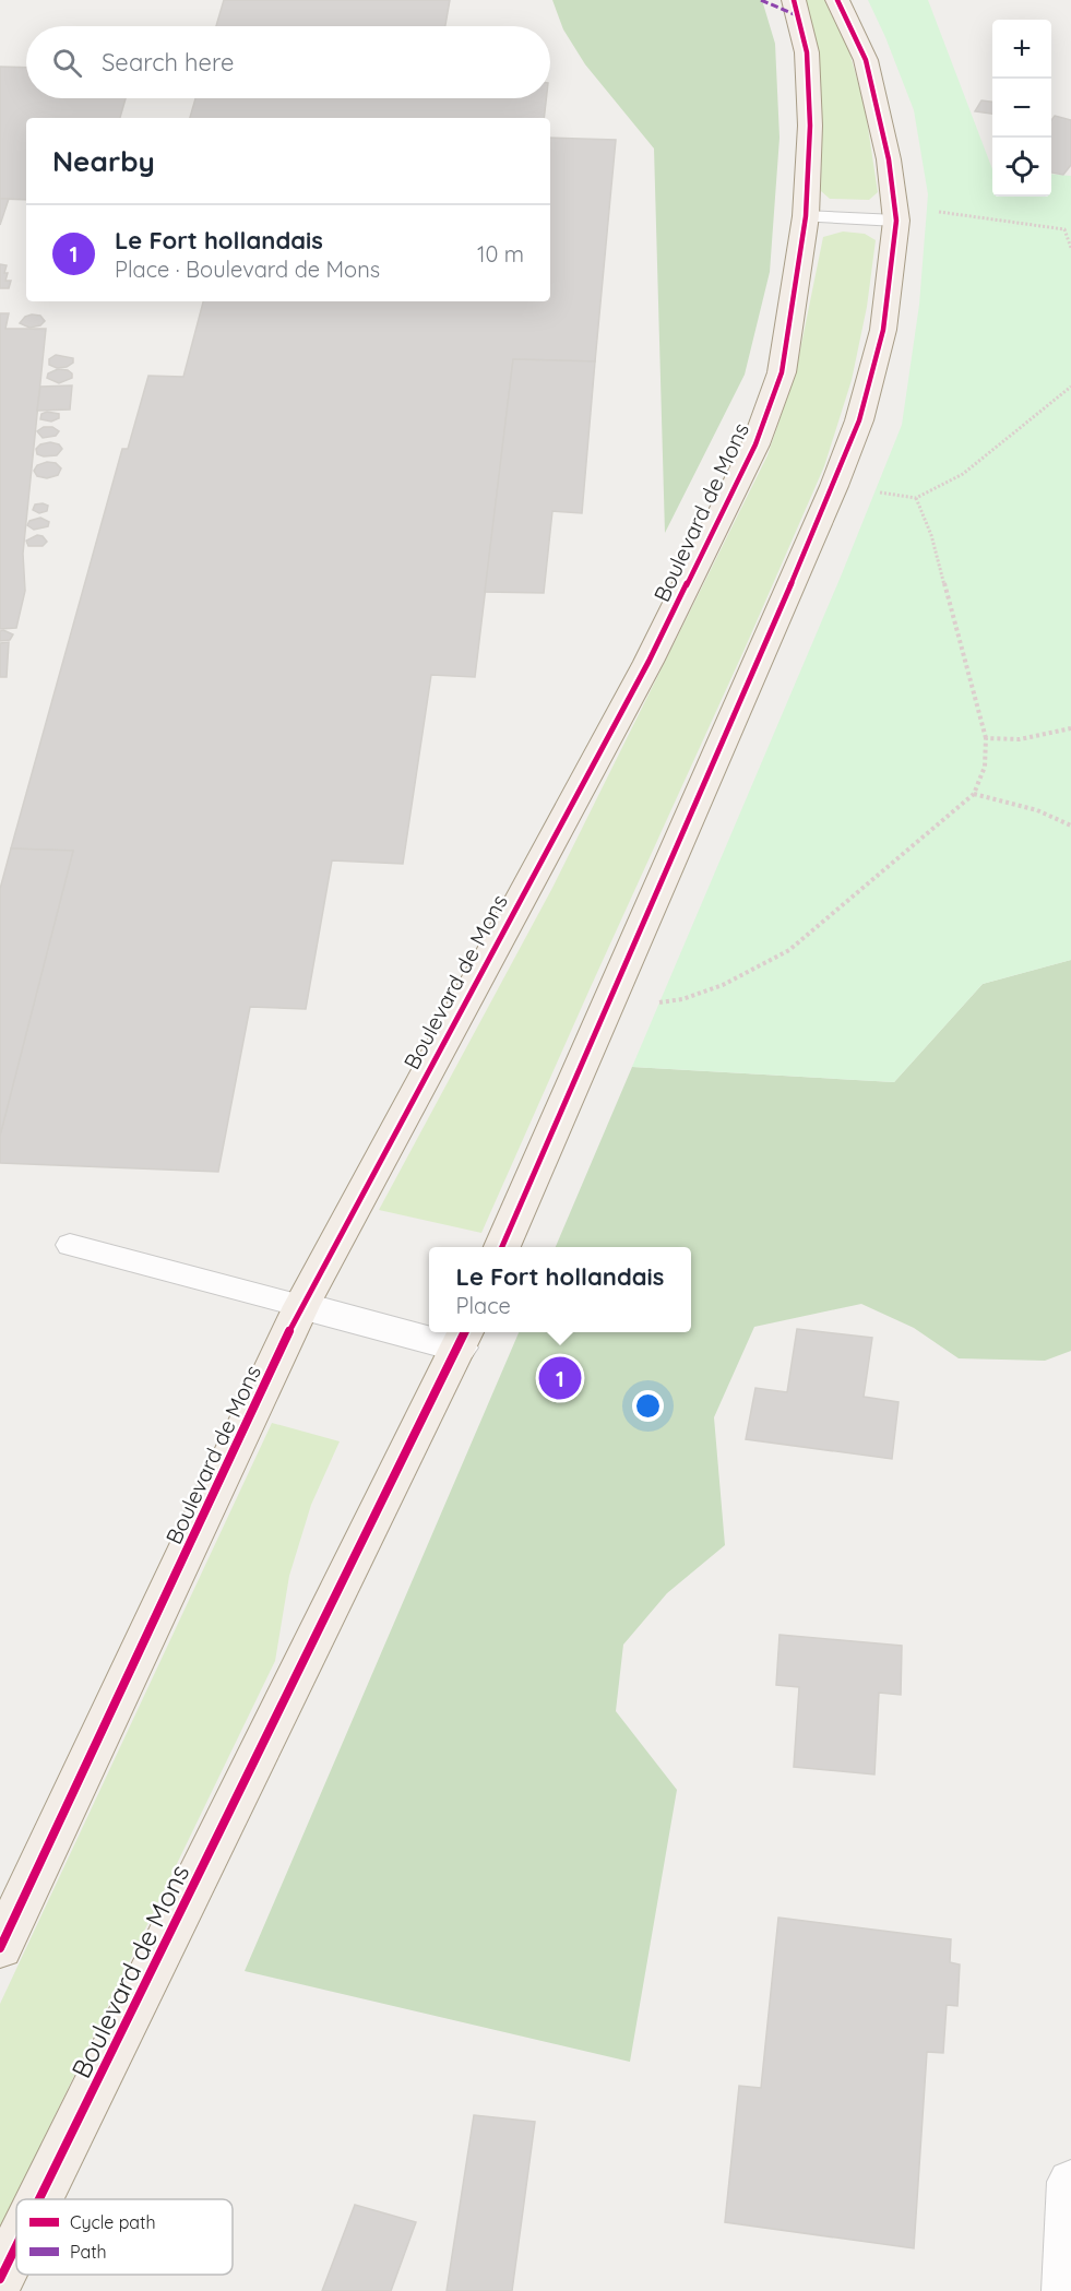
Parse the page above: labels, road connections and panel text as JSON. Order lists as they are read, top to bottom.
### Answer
{
  "streets": {
    "main road": ["Boulevard de Mons"]
  },
  "legend": ["Cycle path", "Path"],
  "page": {
    "map_buttons": ["+", "−"],
    "search": "Search here",
    "heading": "Nearby",
    "list": [
      {
        "mark": "1",
        "name": "Le Fort hollandais",
        "note": "Place · Boulevard de Mons",
        "value": "10 m"
      }
    ],
    "popup": ["Le Fort hollandais", "Place"],
    "pins": "1"
  }
}
